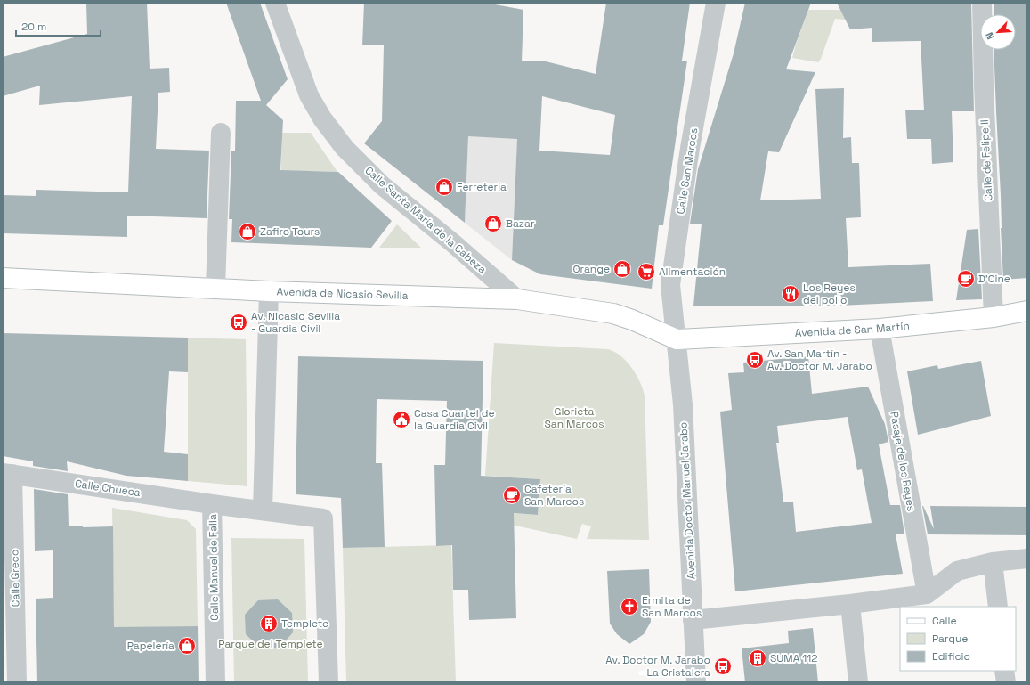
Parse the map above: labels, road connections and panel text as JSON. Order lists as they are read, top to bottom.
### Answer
{
  "streets": {
    "main road": ["Avenida de Nicasio Sevilla", "Avenida de San Martín"],
    "street": [
      "Calle de Felipe II",
      "Calle San Marcos",
      "Calle Santa María de la Cabeza",
      "Pasaje de los Reyes",
      "Calle Chueca",
      "Avenida Doctor Manuel Jarabo",
      "Calle Manuel de Falla",
      "Calle Greco"
    ]
  },
  "crossings": [
    ["Calle de Felipe II", "Avenida de San Martín"],
    ["Calle San Marcos", "Avenida de Nicasio Sevilla"],
    ["Calle San Marcos", "Avenida de San Martín"],
    ["Calle San Marcos", "Avenida Doctor Manuel Jarabo"],
    ["Calle Santa María de la Cabeza", "Avenida de Nicasio Sevilla"],
    ["Avenida de Nicasio Sevilla", "Avenida de San Martín"],
    ["Avenida de Nicasio Sevilla", "Avenida Doctor Manuel Jarabo"],
    ["Avenida de San Martín", "Pasaje de los Reyes"],
    ["Avenida de San Martín", "Avenida Doctor Manuel Jarabo"],
    ["Calle Chueca", "Calle Manuel de Falla"],
    ["Calle Chueca", "Calle Greco"]
  ],
  "parks": ["Glorieta San Marcos", "Parque del Templete"],
  "places": {
    "shop": [
      "Ferreteria",
      "Bazar",
      "Zafiro Tours",
      "Orange",
      "Papelería"
    ],
    "supermarket": ["Alimentación"],
    "cafe": ["D'Cine", "Cafetería San Marcos"],
    "restaurant": ["Los Reyes del pollo"],
    "bus stop": ["Av. Nicasio Sevilla - Guardia Civil", "Av. San Martín - Av. Doctor M. Jarabo", "Av. Doctor M. Jarabo - La Cristalera"],
    "public building": ["Casa Cuartel de la Guardia Civil"],
    "church": ["Ermita de San Marcos"],
    "building": ["Templete", "SUMA 112"]
  },
  "legend": ["Calle", "Parque", "Edificio"],
  "scale_bar": "20 m",
  "north": "bottom left"
}
